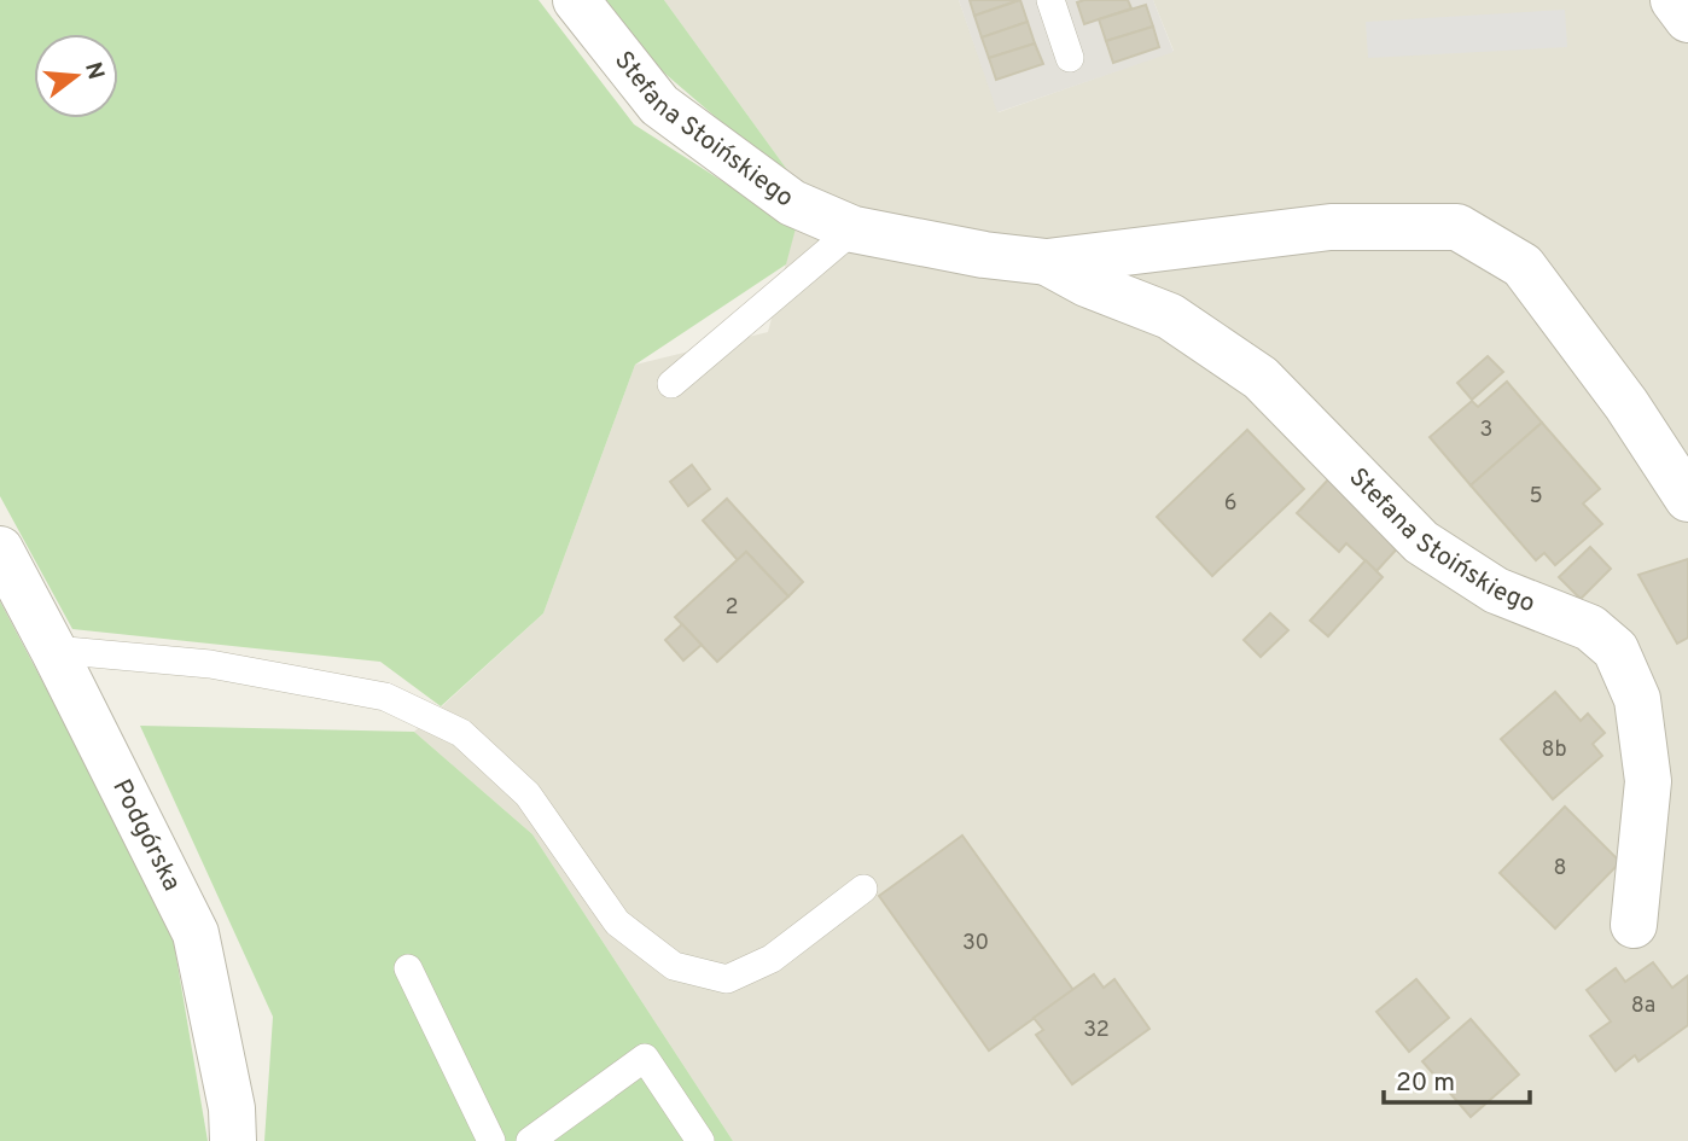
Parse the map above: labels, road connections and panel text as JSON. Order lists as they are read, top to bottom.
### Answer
{
  "streets": {
    "street": ["Stefana Stoińskiego", "Podgórska"]
  },
  "house_numbers": [
    "3",
    "5",
    "6",
    "2",
    "8b",
    "8",
    "30",
    "8a",
    "32"
  ],
  "scale_bar": "20 m",
  "north": "right"
}
